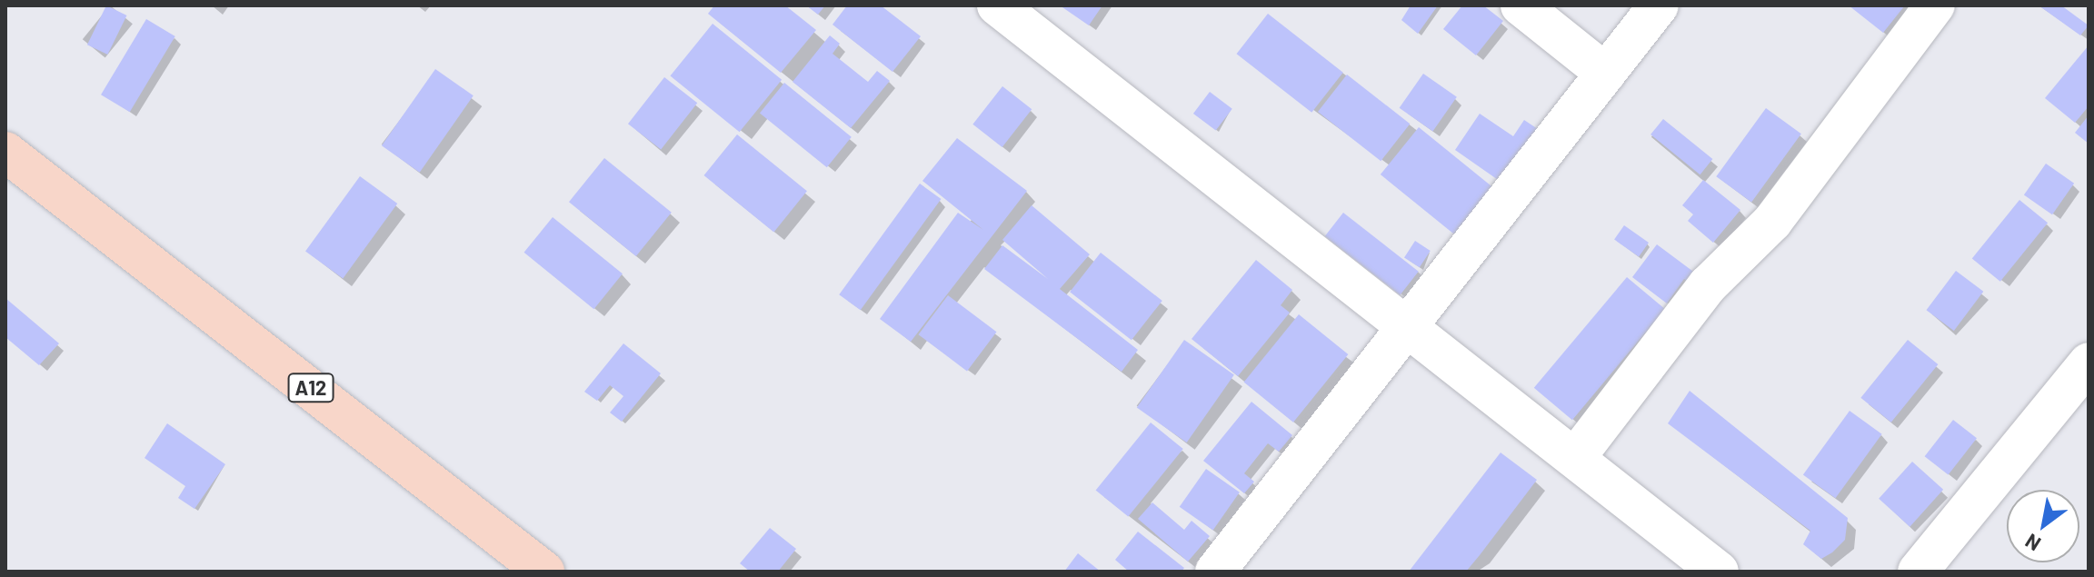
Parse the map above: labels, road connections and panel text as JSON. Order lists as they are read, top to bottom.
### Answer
{
  "streets": {
    "main road": ["A12"]
  },
  "north": "bottom left"
}
